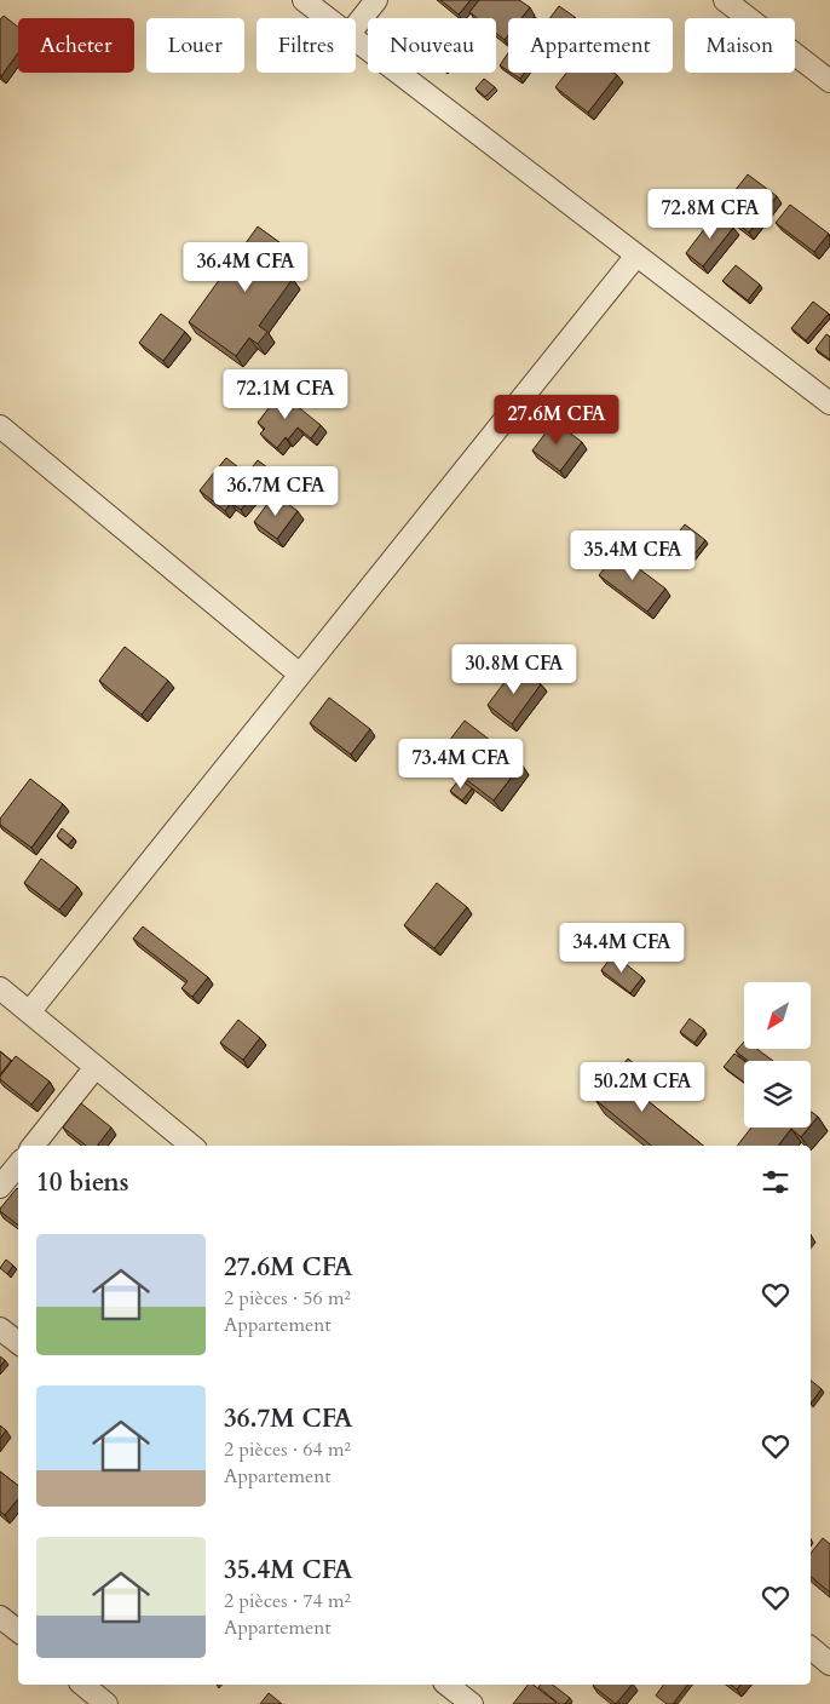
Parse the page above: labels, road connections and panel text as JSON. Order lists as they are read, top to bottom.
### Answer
{
  "north": "bottom left",
  "page": {
    "chip": [
      "Acheter",
      "Louer",
      "Filtres",
      "Nouveau",
      "Appartement",
      "Maison"
    ],
    "price": [
      "72.8M CFA",
      "36.4M CFA",
      "72.1M CFA",
      "27.6M CFA",
      "36.7M CFA",
      "35.4M CFA",
      "30.8M CFA",
      "73.4M CFA",
      "34.4M CFA",
      "50.2M CFA"
    ],
    "heading": "10 biens",
    "list": [
      {
        "name": "27.6M CFA",
        "note": "2 pièces · 56 m² · Appartement"
      },
      {
        "name": "36.7M CFA",
        "note": "2 pièces · 64 m² · Appartement"
      },
      {
        "name": "35.4M CFA",
        "note": "2 pièces · 74 m² · Appartement"
      }
    ]
  }
}
